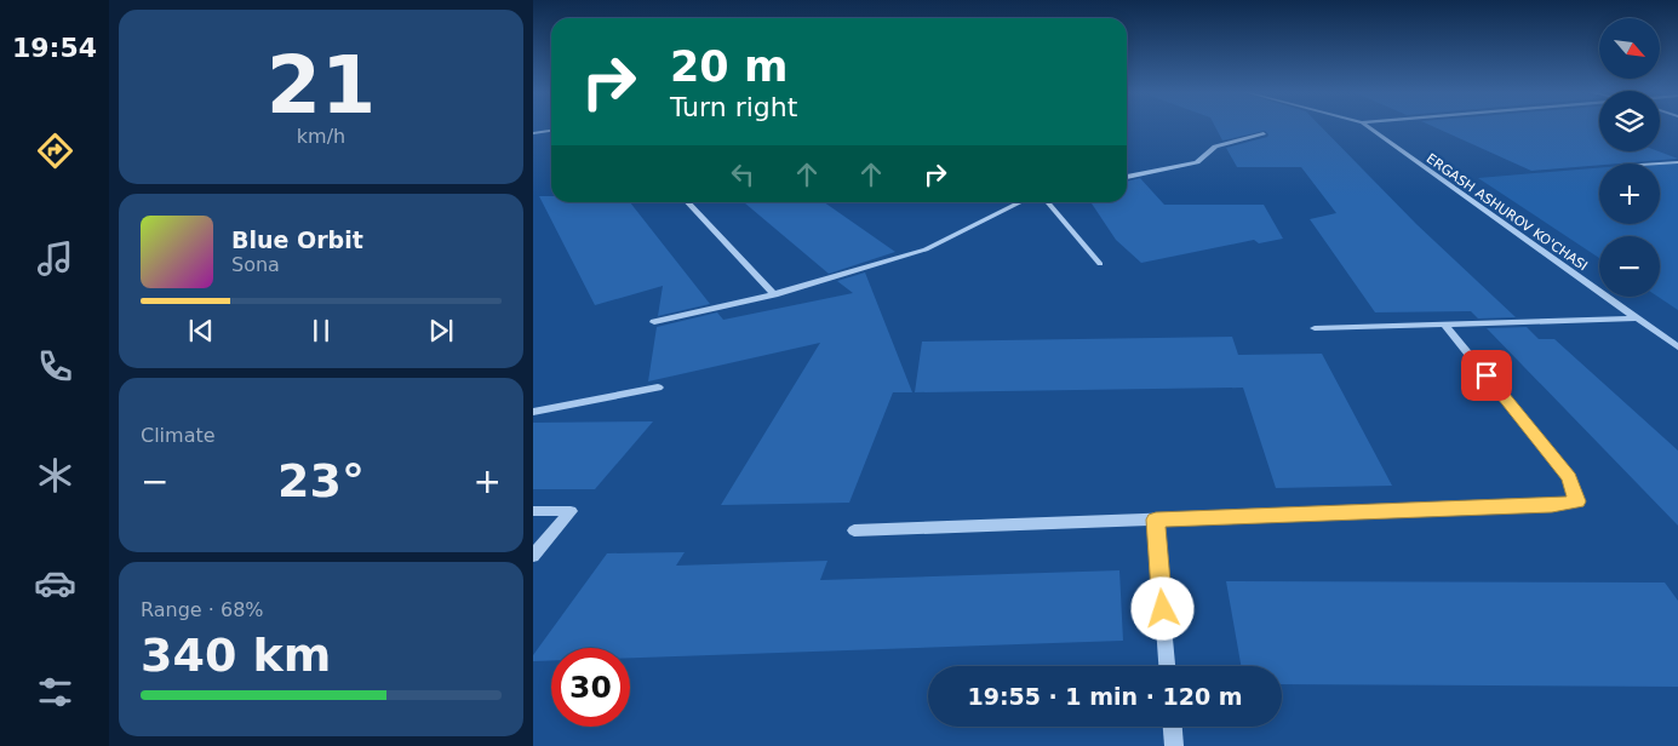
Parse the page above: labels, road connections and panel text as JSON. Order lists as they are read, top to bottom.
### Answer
{
  "streets": {
    "street": ["ERGASH ASHUROV KO'CHASI"]
  },
  "north": "bottom right",
  "page": {
    "tabs": "19:54",
    "tile": [
      ["21", "km/h"],
      "Climate",
      ["Range · 68%", "340 km"]
    ],
    "map_buttons": ["+", "−"],
    "turn": ["20 m", "Turn right"],
    "song": ["Blue Orbit", "Sona"],
    "heat": ["−", "23°", "+"],
    "limit": "30",
    "trip": "19:55 · 1 min · 120 m"
  }
}
